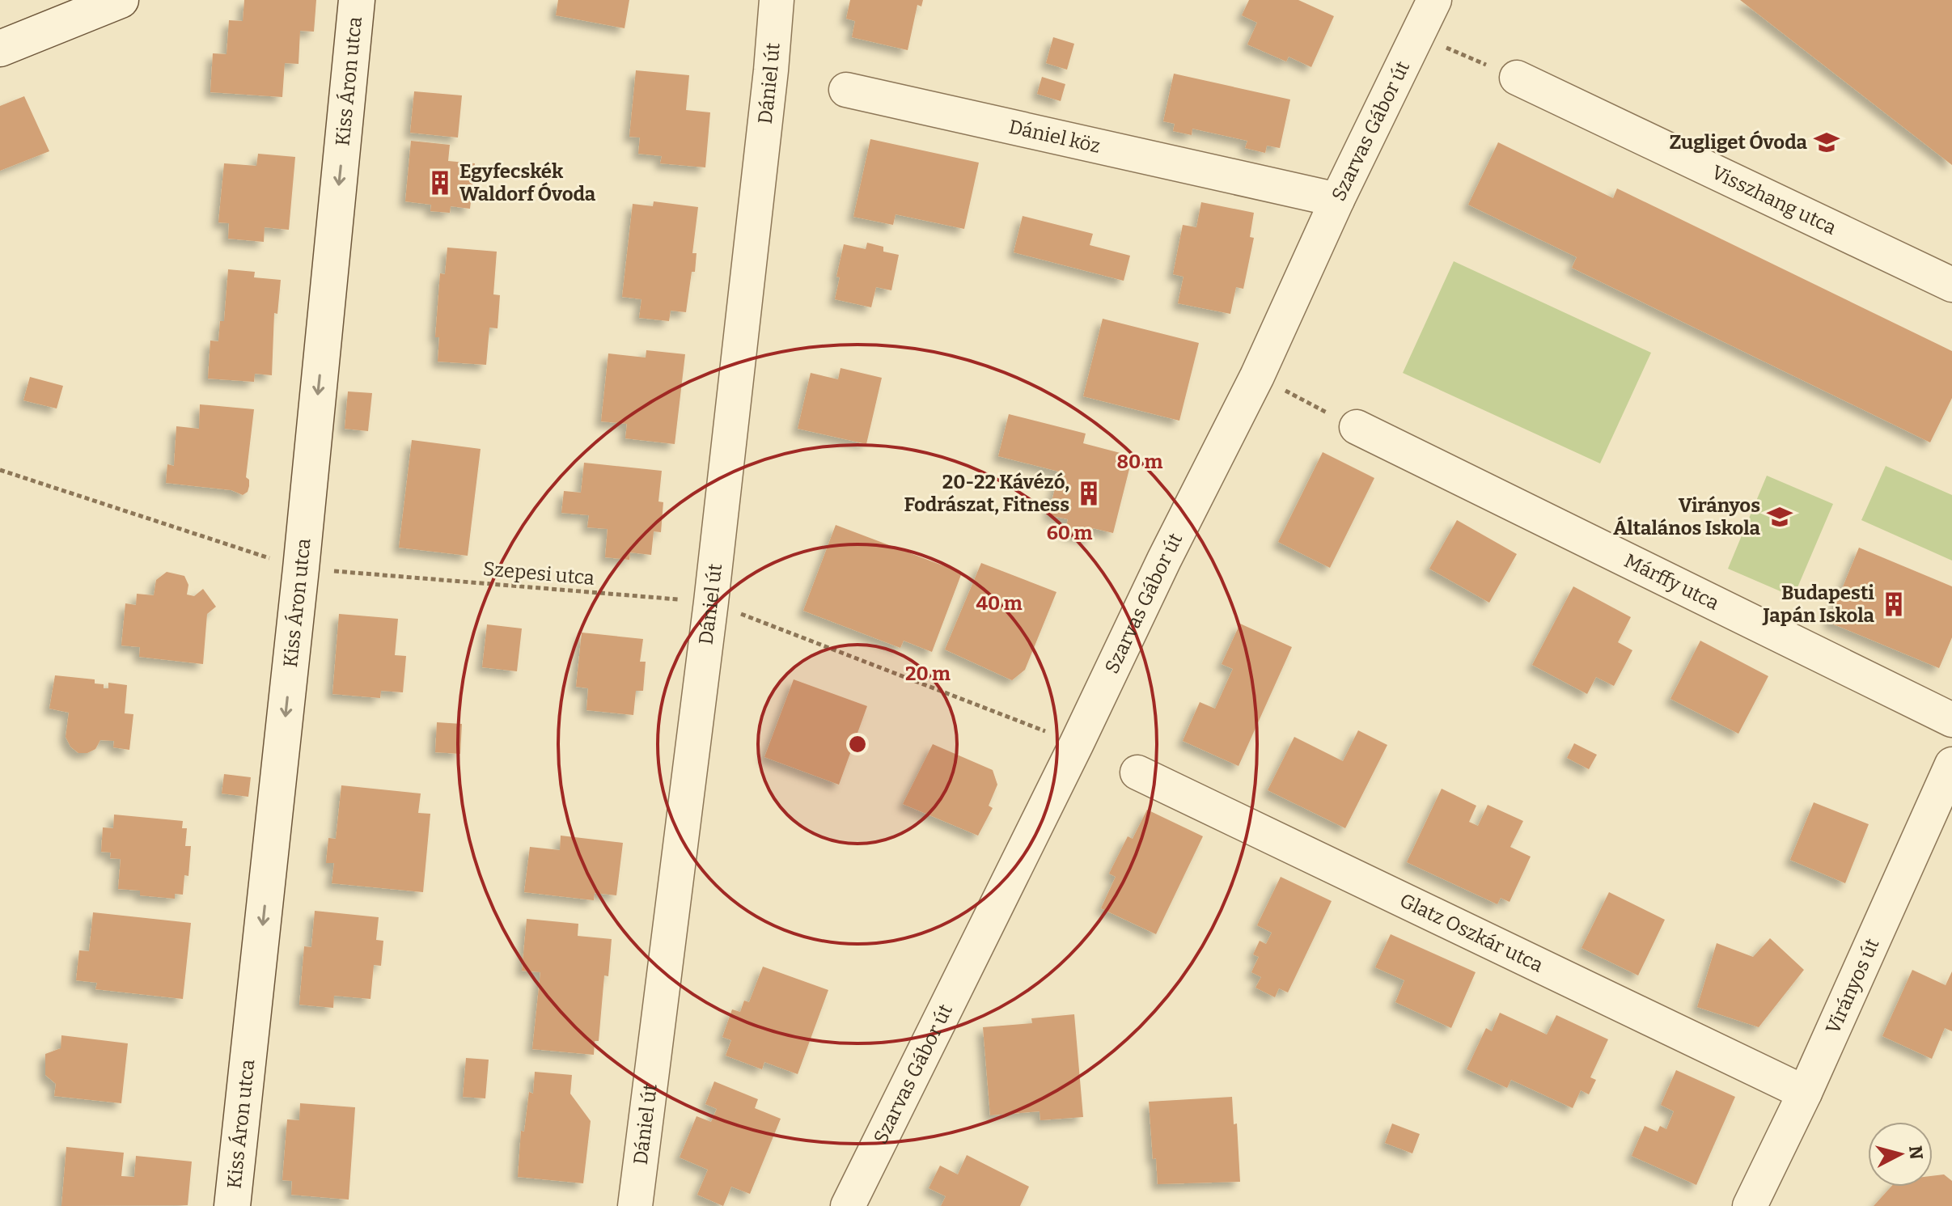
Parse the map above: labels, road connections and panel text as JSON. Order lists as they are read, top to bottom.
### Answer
{
  "streets": {
    "street": [
      "Kiss Áron utca",
      "Dániel út",
      "Szarvas Gábor út",
      "Dániel köz",
      "Visszhang utca",
      "Márffy utca",
      "Glatz Oszkár utca",
      "Virányos út"
    ],
    "path": ["Szepesi utca"]
  },
  "crossings": [
    ["Dániel út", "Szepesi utca"],
    ["Szarvas Gábor út", "Dániel köz"],
    ["Glatz Oszkár utca", "Virányos út"]
  ],
  "one_way": ["Kiss Áron utca"],
  "places": {
    "school or university": ["Zugliget Óvoda", "Virányos Általános Iskola"],
    "building": ["Egyfecskék Waldorf Óvoda", "20-22 Kávézó, Fodrászat, Fitness", "Budapesti Japán Iskola"]
  },
  "north": "right",
  "rings": [
    "80 m",
    "60 m",
    "40 m",
    "20 m"
  ]
}
